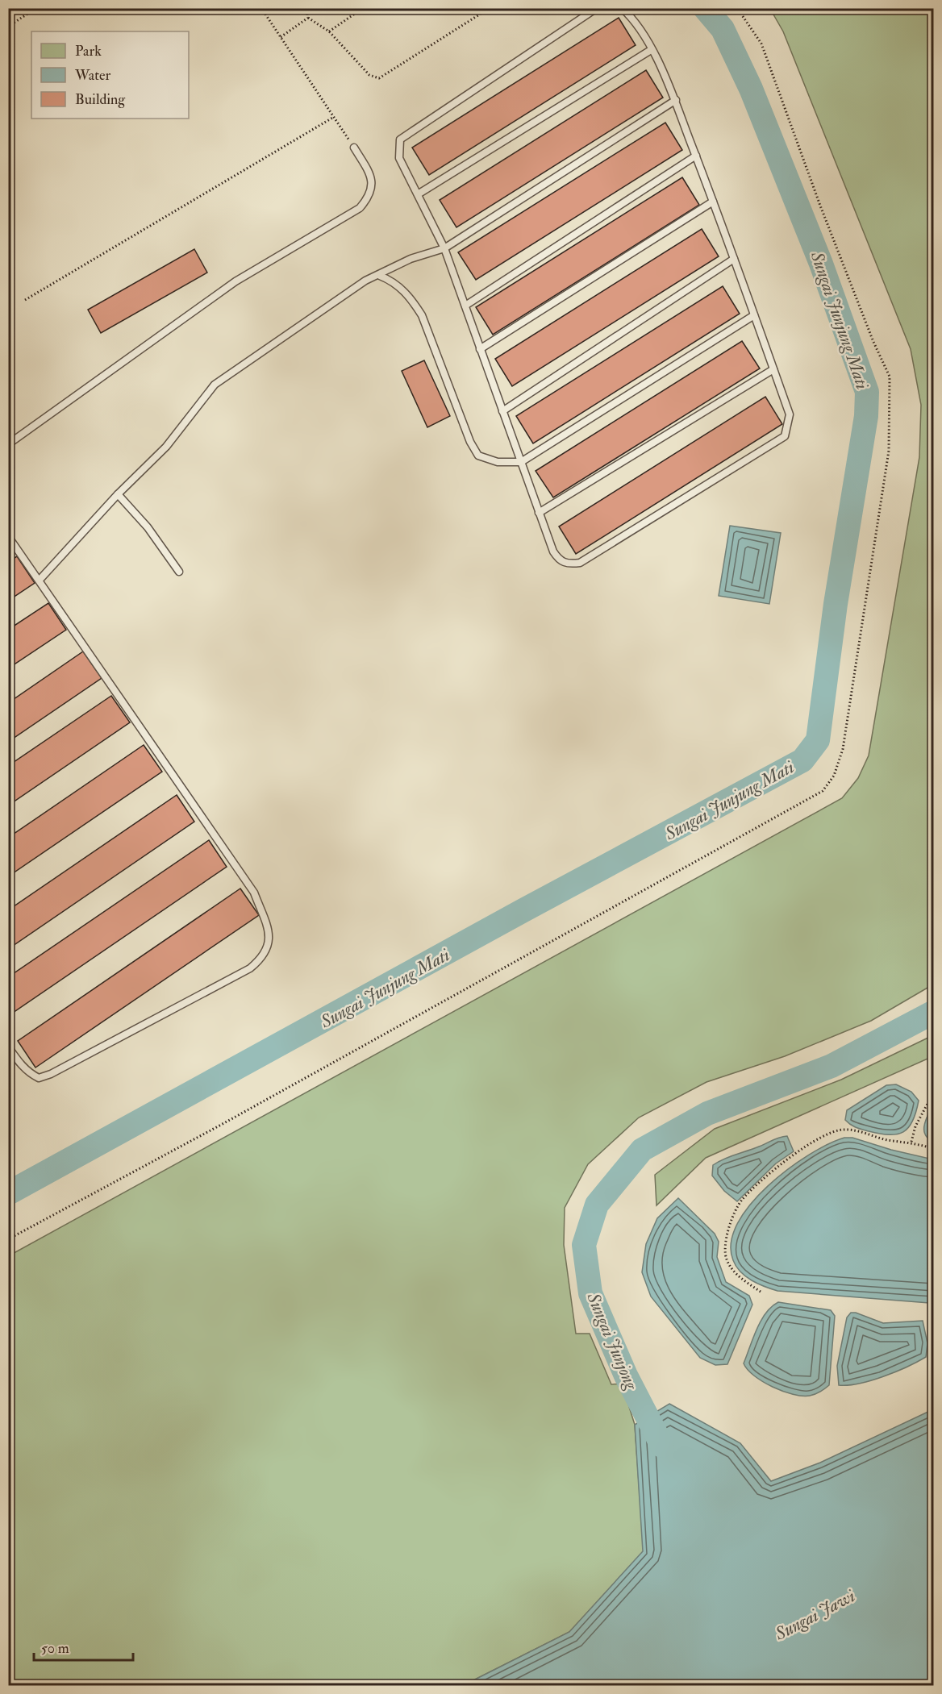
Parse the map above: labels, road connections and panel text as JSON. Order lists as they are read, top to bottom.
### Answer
{
  "water": ["Sungai Junjung Mati", "Sungai Junjong", "Sungai Jawi"],
  "legend": ["Park", "Water", "Building"],
  "scale_bar": "50 m"
}
